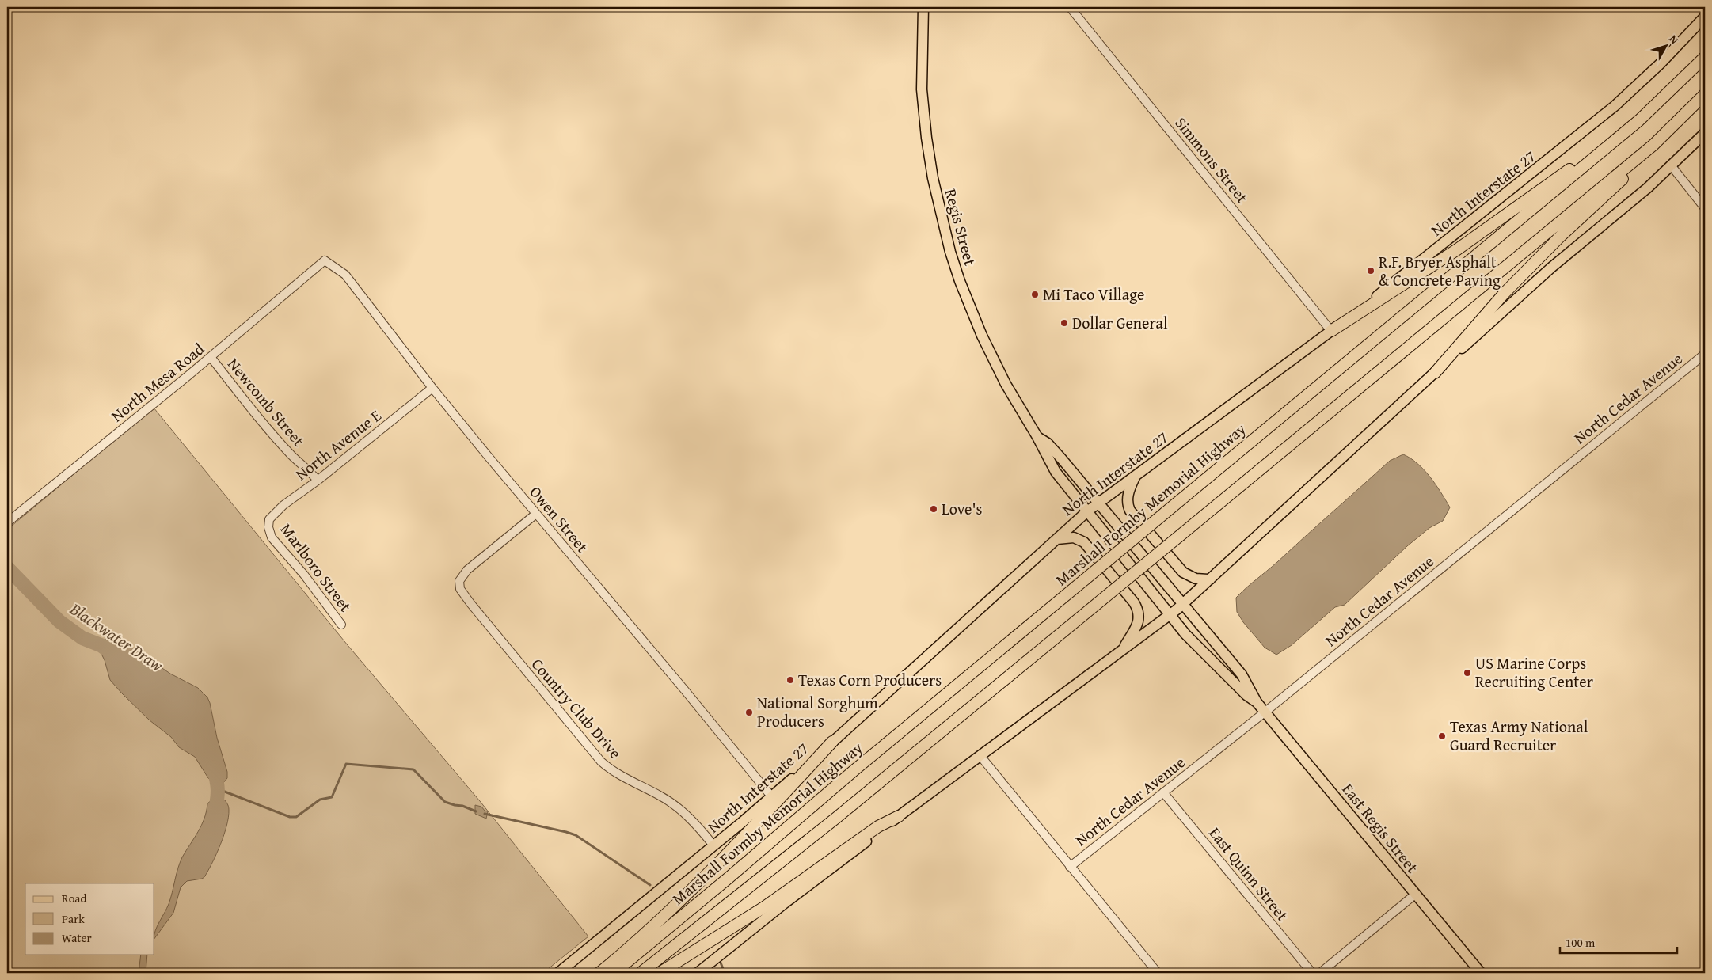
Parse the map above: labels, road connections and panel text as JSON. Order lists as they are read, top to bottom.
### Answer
{
  "streets": {
    "highway": ["Marshall Formby Memorial Highway"],
    "main road": ["North Interstate 27", "Regis Street", "East Regis Street"],
    "street": [
      "Simmons Street",
      "North Mesa Road",
      "North Cedar Avenue",
      "Newcomb Street",
      "North Avenue E",
      "Owen Street",
      "Marlboro Street",
      "Country Club Drive",
      "East Quinn Street"
    ]
  },
  "crossings": [
    ["Simmons Street", "North Interstate 27"],
    ["North Interstate 27", "Regis Street"],
    ["North Interstate 27", "Owen Street"],
    ["North Interstate 27", "Country Club Drive"],
    ["Regis Street", "East Regis Street"],
    ["North Mesa Road", "Newcomb Street"],
    ["North Mesa Road", "Owen Street"],
    ["North Cedar Avenue", "East Regis Street"],
    ["North Cedar Avenue", "East Quinn Street"],
    ["Newcomb Street", "North Avenue E"],
    ["North Avenue E", "Owen Street"],
    ["North Avenue E", "Marlboro Street"],
    ["Owen Street", "Country Club Drive"]
  ],
  "water": ["Blackwater Draw"],
  "places": [
    "R.F. Bryer Asphalt & Concrete Paving",
    "Mi Taco Village",
    "Dollar General",
    "Love's",
    "US Marine Corps Recruiting Center",
    "Texas Corn Producers",
    "National Sorghum Producers",
    "Texas Army National Guard Recruiter"
  ],
  "legend": ["Road", "Park", "Water"],
  "scale_bar": "100 m",
  "north": "top right"
}
